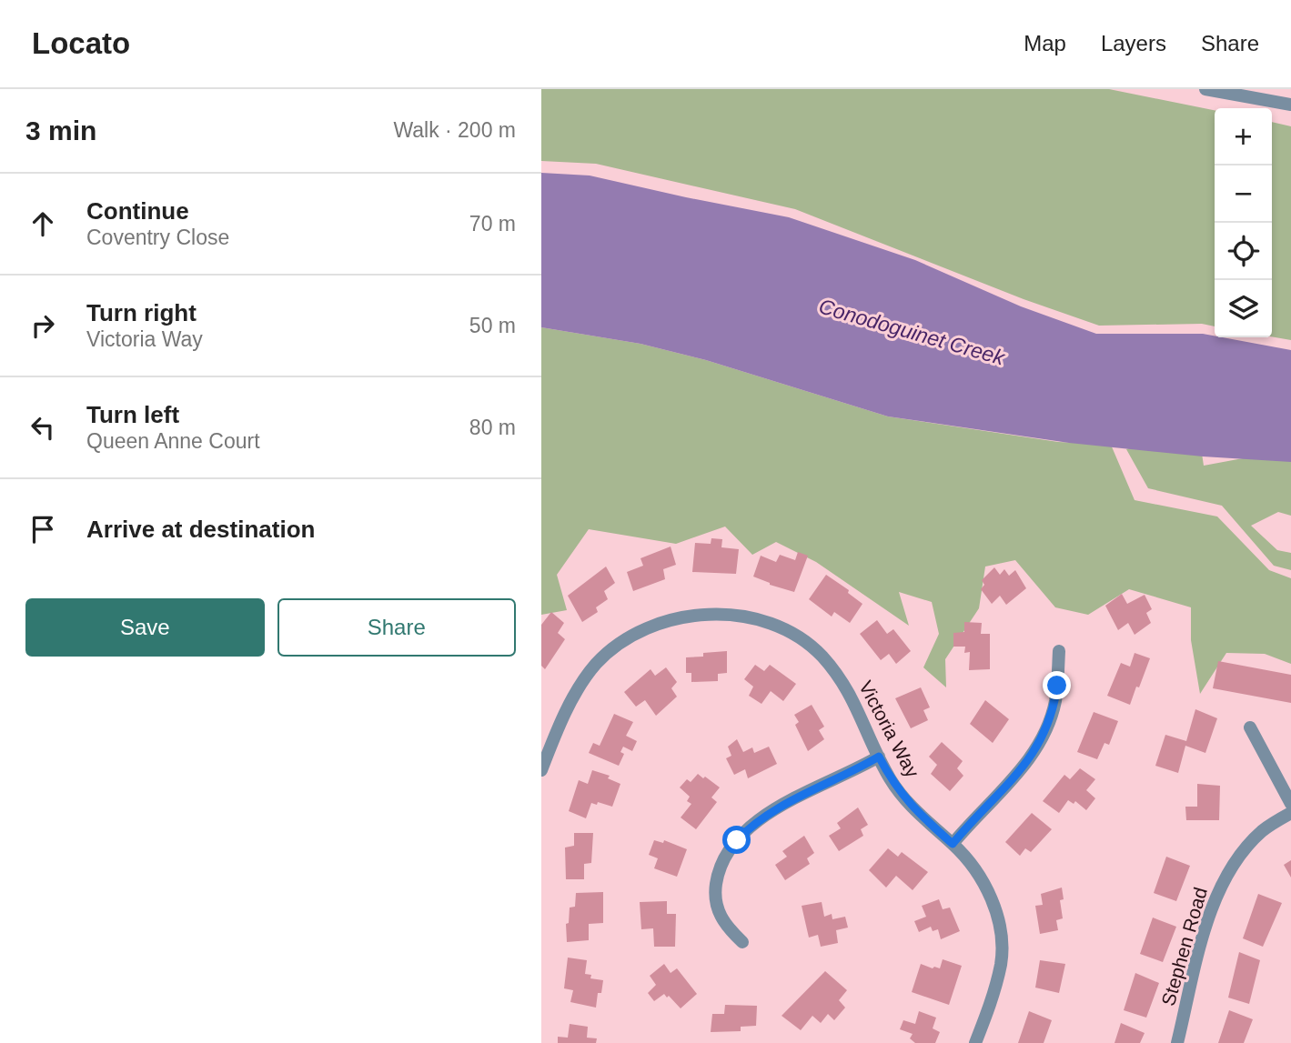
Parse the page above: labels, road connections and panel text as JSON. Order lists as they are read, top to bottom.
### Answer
{
  "streets": {
    "street": ["Victoria Way", "Stephen Road"]
  },
  "water": ["Conodoguinet Creek"],
  "page": {
    "header": "Locato",
    "nav": ["Map", "Layers", "Share"],
    "heading": ["3 min", "Walk · 200 m"],
    "map_buttons": ["+", "−"],
    "list": [
      ["Continue", "Coventry Close", "70 m"],
      ["Turn right", "Victoria Way", "50 m"],
      ["Turn left", "Queen Anne Court", "80 m"],
      "Arrive at destination"
    ],
    "buttons": ["Save", "Share"]
  }
}
